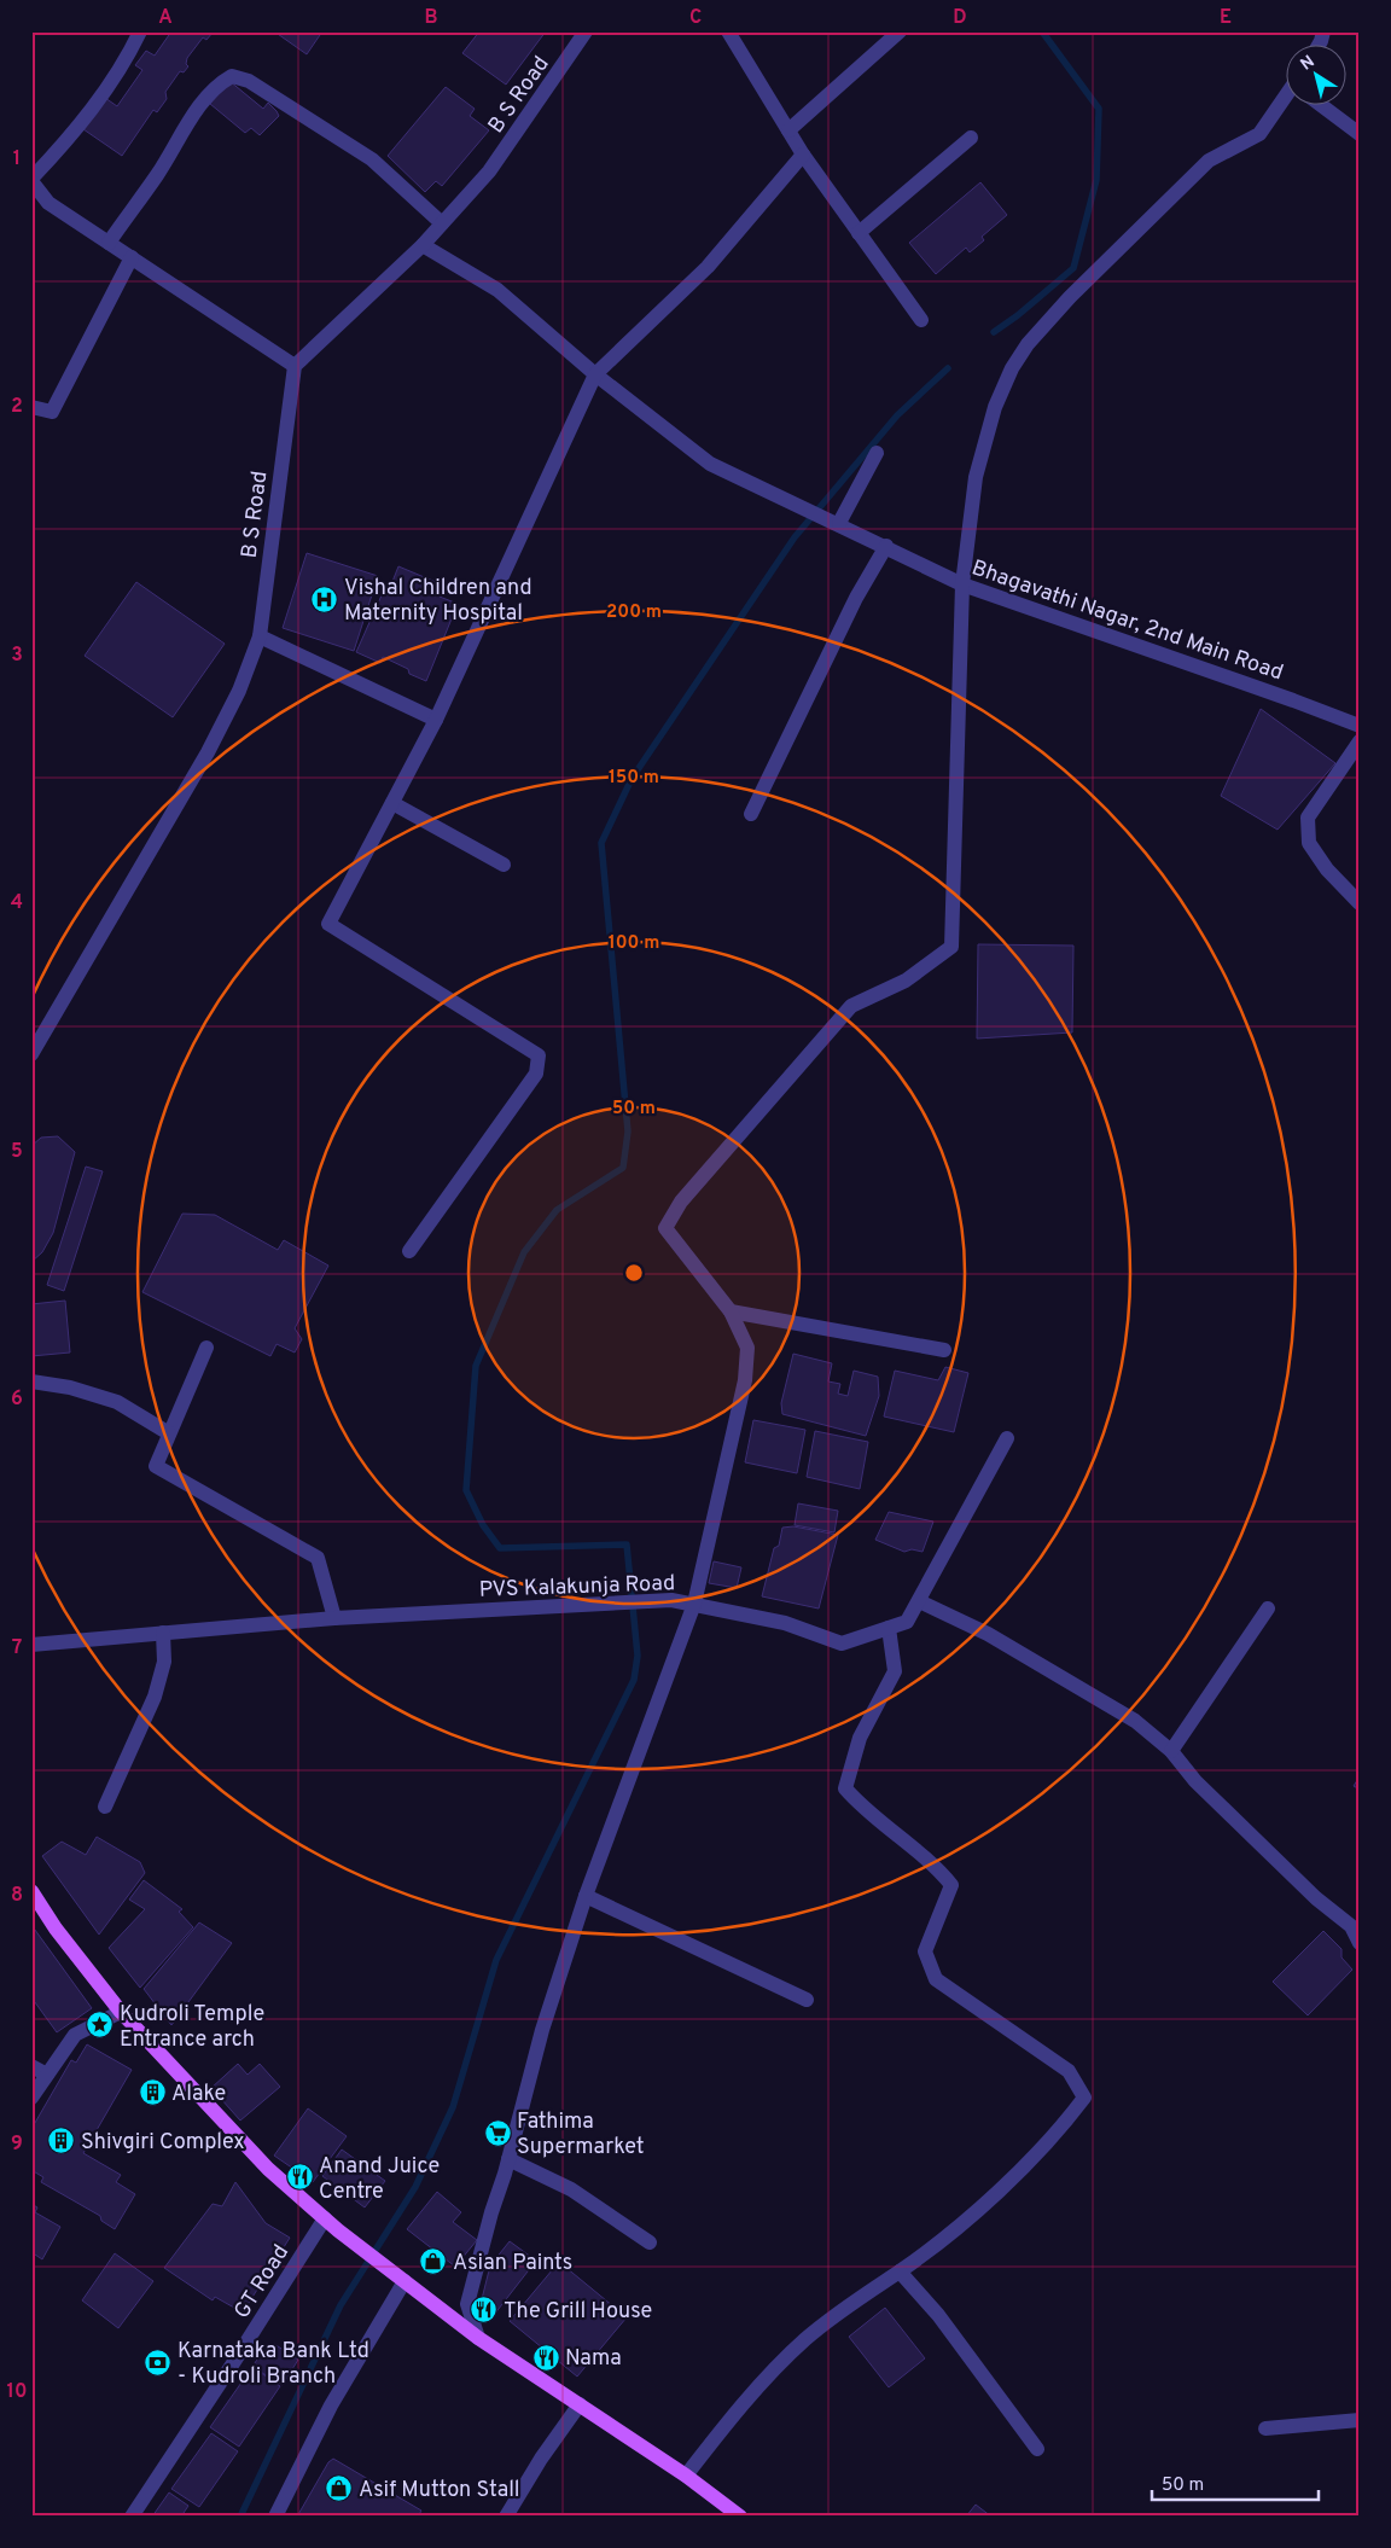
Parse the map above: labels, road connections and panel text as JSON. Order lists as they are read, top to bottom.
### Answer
{
  "streets": {
    "street": [
      "B S Road",
      "Bhagavathi Nagar, 2nd Main Road",
      "PVS Kalakunja Road",
      "GT Road"
    ]
  },
  "crossings": [
    ["B S Road", "Bhagavathi Nagar, 2nd Main Road"]
  ],
  "places": {
    "hospital": ["Vishal Children and Maternity Hospital"],
    "place": ["Kudroli Temple Entrance arch"],
    "building": ["Alake", "Shivgiri Complex"],
    "supermarket": ["Fathima Supermarket"],
    "restaurant": ["Anand Juice Centre", "The Grill House", "Nama"],
    "shop": ["Asian Paints", "Asif Mutton Stall"],
    "bank": ["Karnataka Bank Ltd - Kudroli Branch"]
  },
  "scale_bar": "50 m",
  "north": "top left",
  "grid": {
    "columns": [
      "A",
      "B",
      "C",
      "D",
      "E"
    ],
    "rows": [
      "1",
      "2",
      "3",
      "4",
      "5",
      "6",
      "7",
      "8",
      "9",
      "10"
    ]
  },
  "rings": [
    "200 m",
    "150 m",
    "100 m",
    "50 m"
  ]
}
